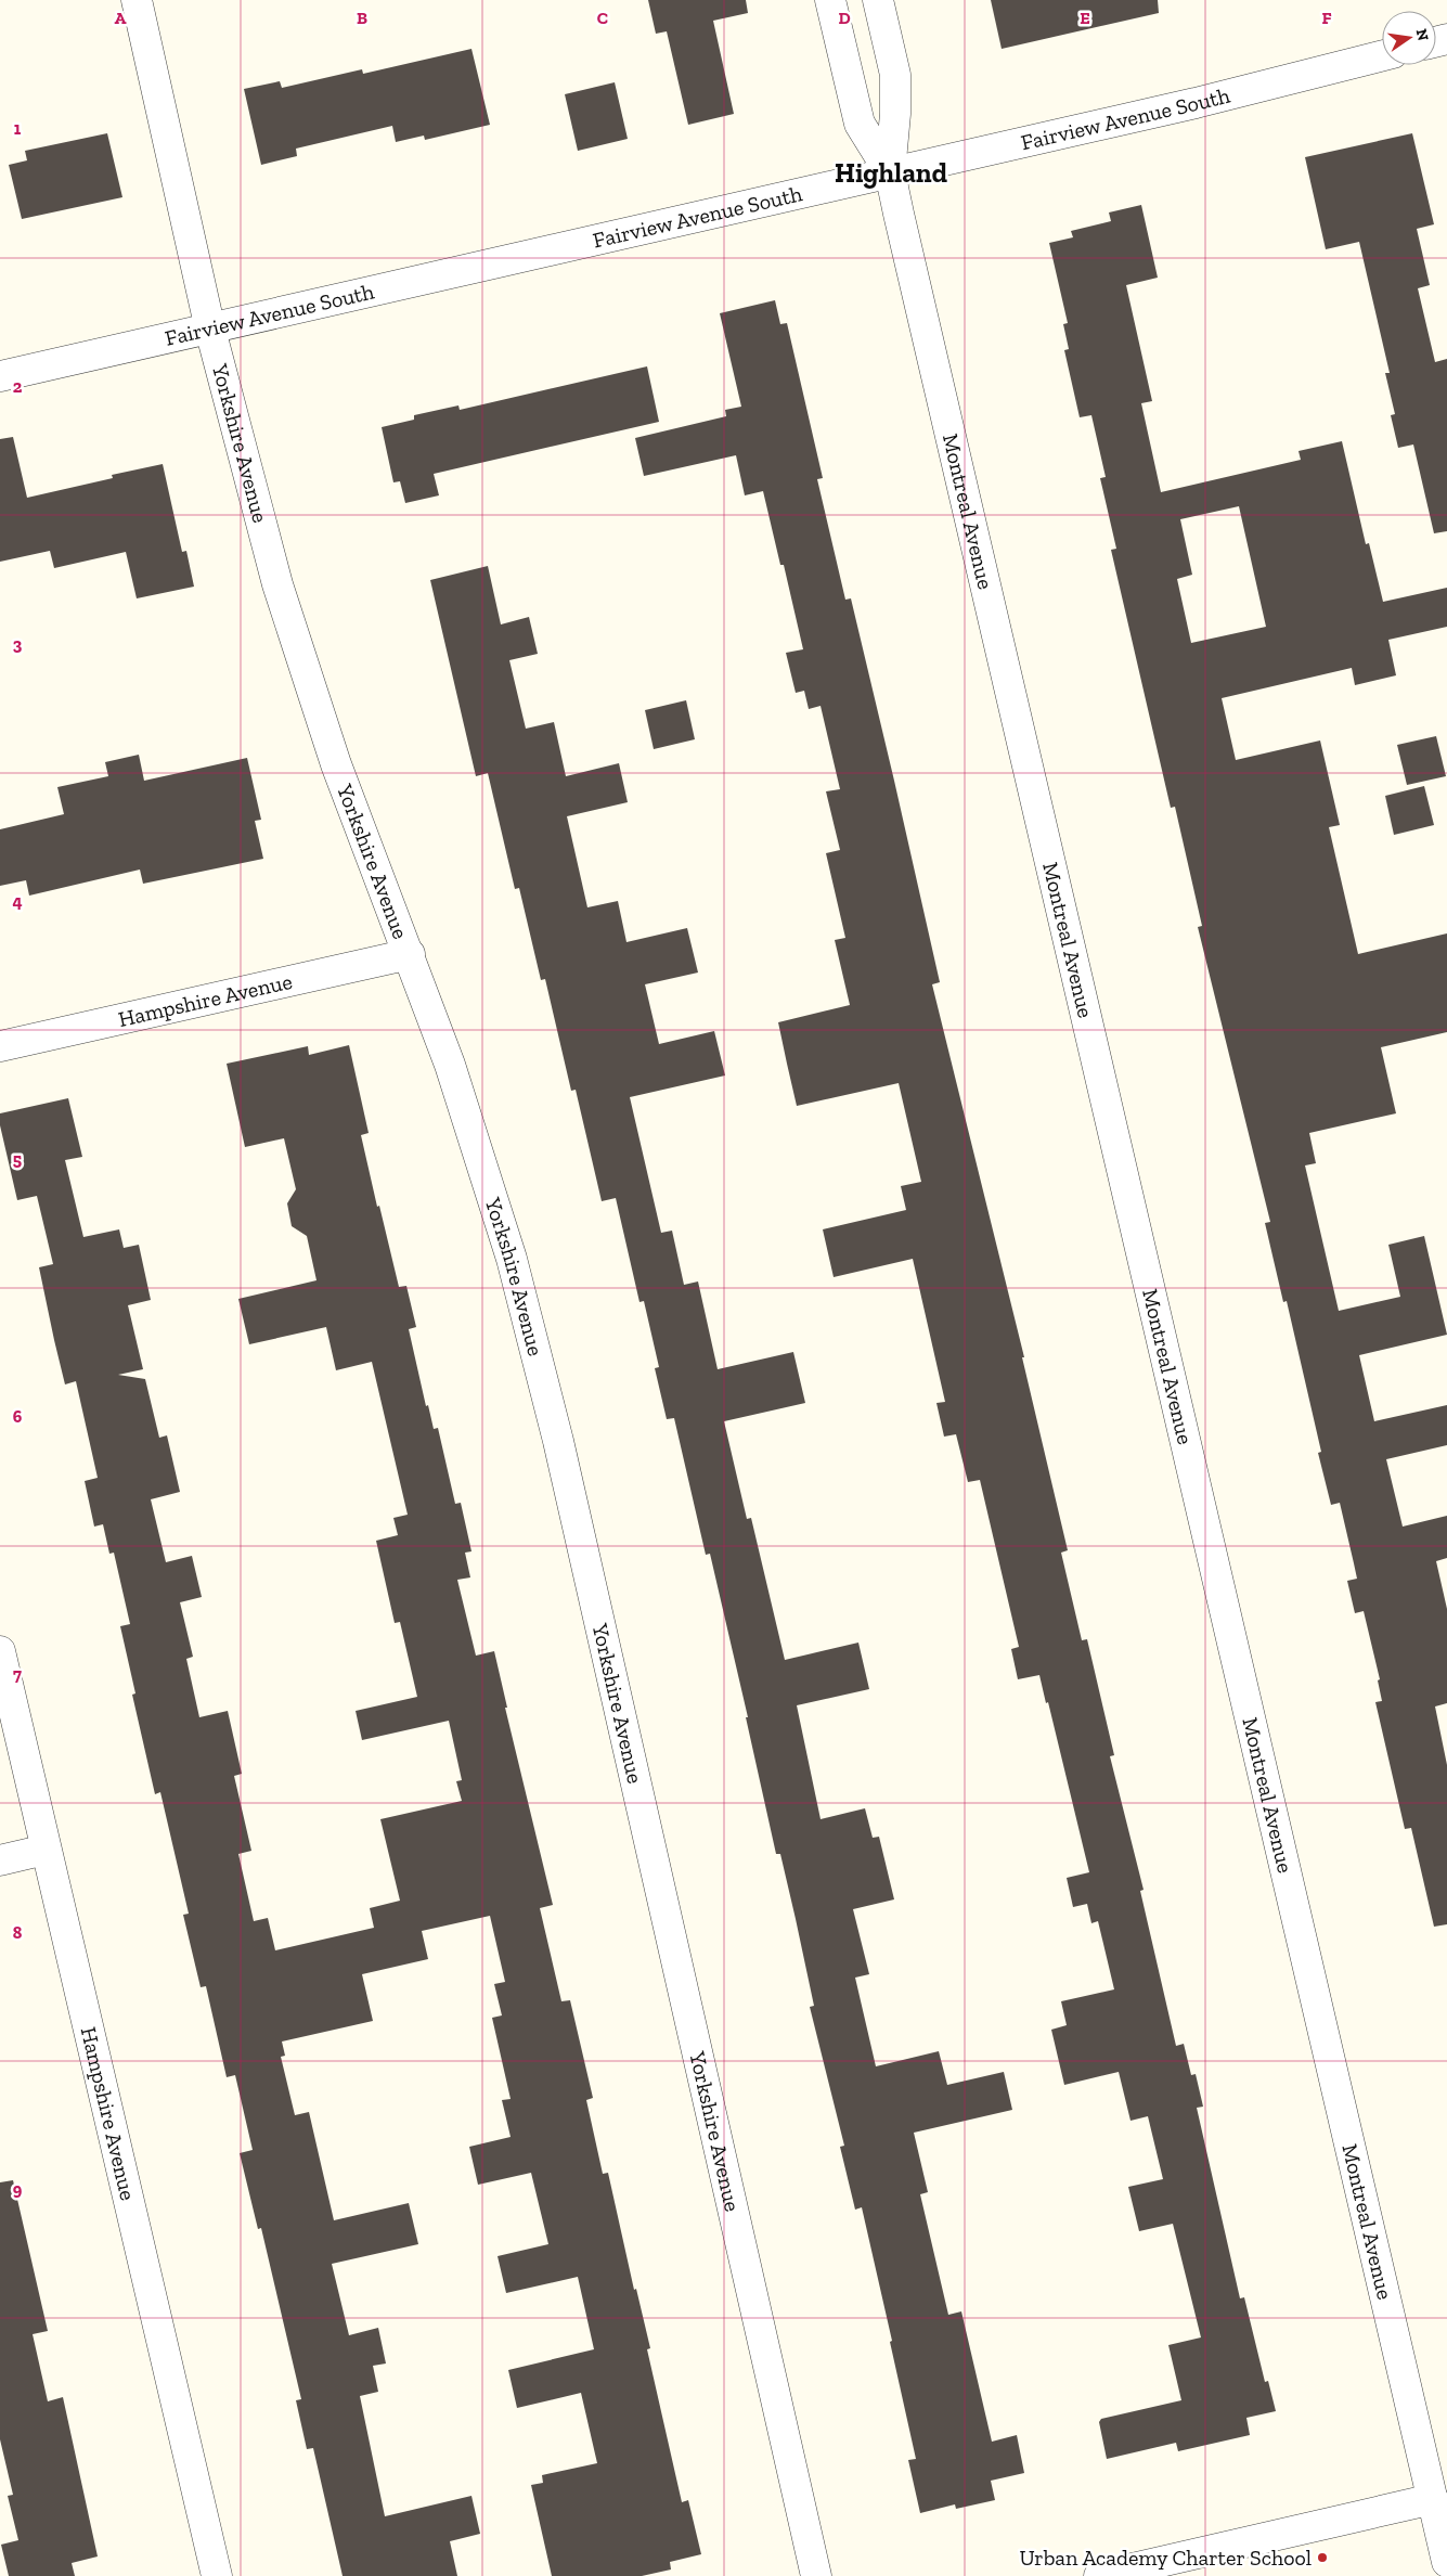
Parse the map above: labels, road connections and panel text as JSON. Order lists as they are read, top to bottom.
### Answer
{
  "streets": {
    "street": [
      "Fairview Avenue South",
      "Yorkshire Avenue",
      "Montreal Avenue",
      "Hampshire Avenue"
    ]
  },
  "crossings": [
    ["Fairview Avenue South", "Yorkshire Avenue"],
    ["Fairview Avenue South", "Montreal Avenue"],
    ["Yorkshire Avenue", "Hampshire Avenue"]
  ],
  "districts": ["Highland"],
  "places": ["Urban Academy Charter School"],
  "north": "right",
  "grid": {
    "columns": [
      "A",
      "B",
      "C",
      "D",
      "E",
      "F"
    ],
    "rows": [
      "1",
      "2",
      "3",
      "4",
      "5",
      "6",
      "7",
      "8",
      "9"
    ]
  }
}
